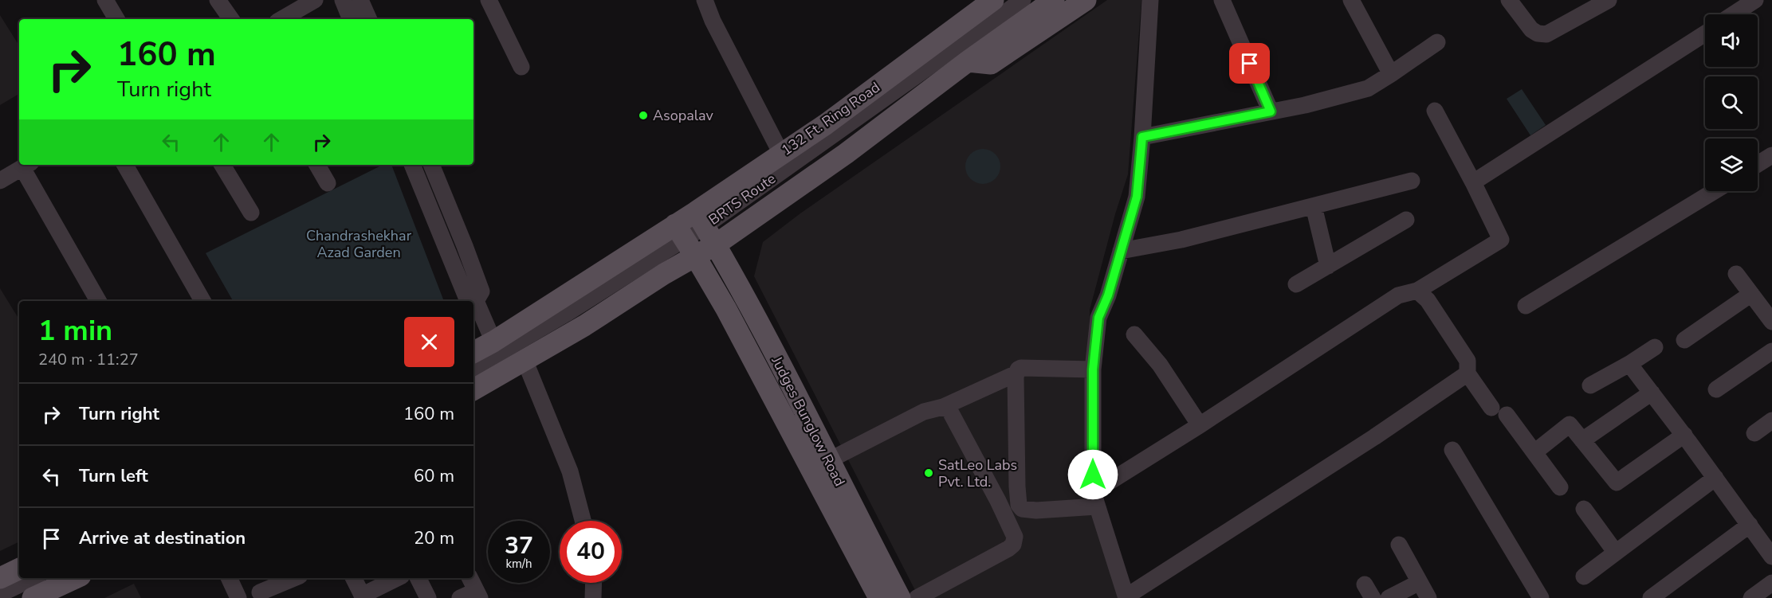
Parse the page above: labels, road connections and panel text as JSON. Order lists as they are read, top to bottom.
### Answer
{
  "streets": {
    "main road": ["132 Ft. Ring Road", "Judges Bunglow Road"],
    "street": ["BRTS Route"]
  },
  "crossings": [
    ["132 Ft. Ring Road", "BRTS Route"],
    ["132 Ft. Ring Road", "Judges Bunglow Road"],
    ["BRTS Route", "Judges Bunglow Road"]
  ],
  "parks": ["Chandrashekhar Azad Garden"],
  "places": ["Asopalav", "SatLeo Labs Pvt. Ltd."],
  "page": {
    "turn": ["160 m", "Turn right"],
    "heading": ["1 min", "240 m · 11:27"],
    "list": [
      {
        "name": "Turn right",
        "value": "160 m"
      },
      {
        "name": "Turn left",
        "value": "60 m"
      },
      {
        "name": "Arrive at destination",
        "value": "20 m"
      }
    ],
    "speed": "37 km/h",
    "limit": "40"
  }
}
